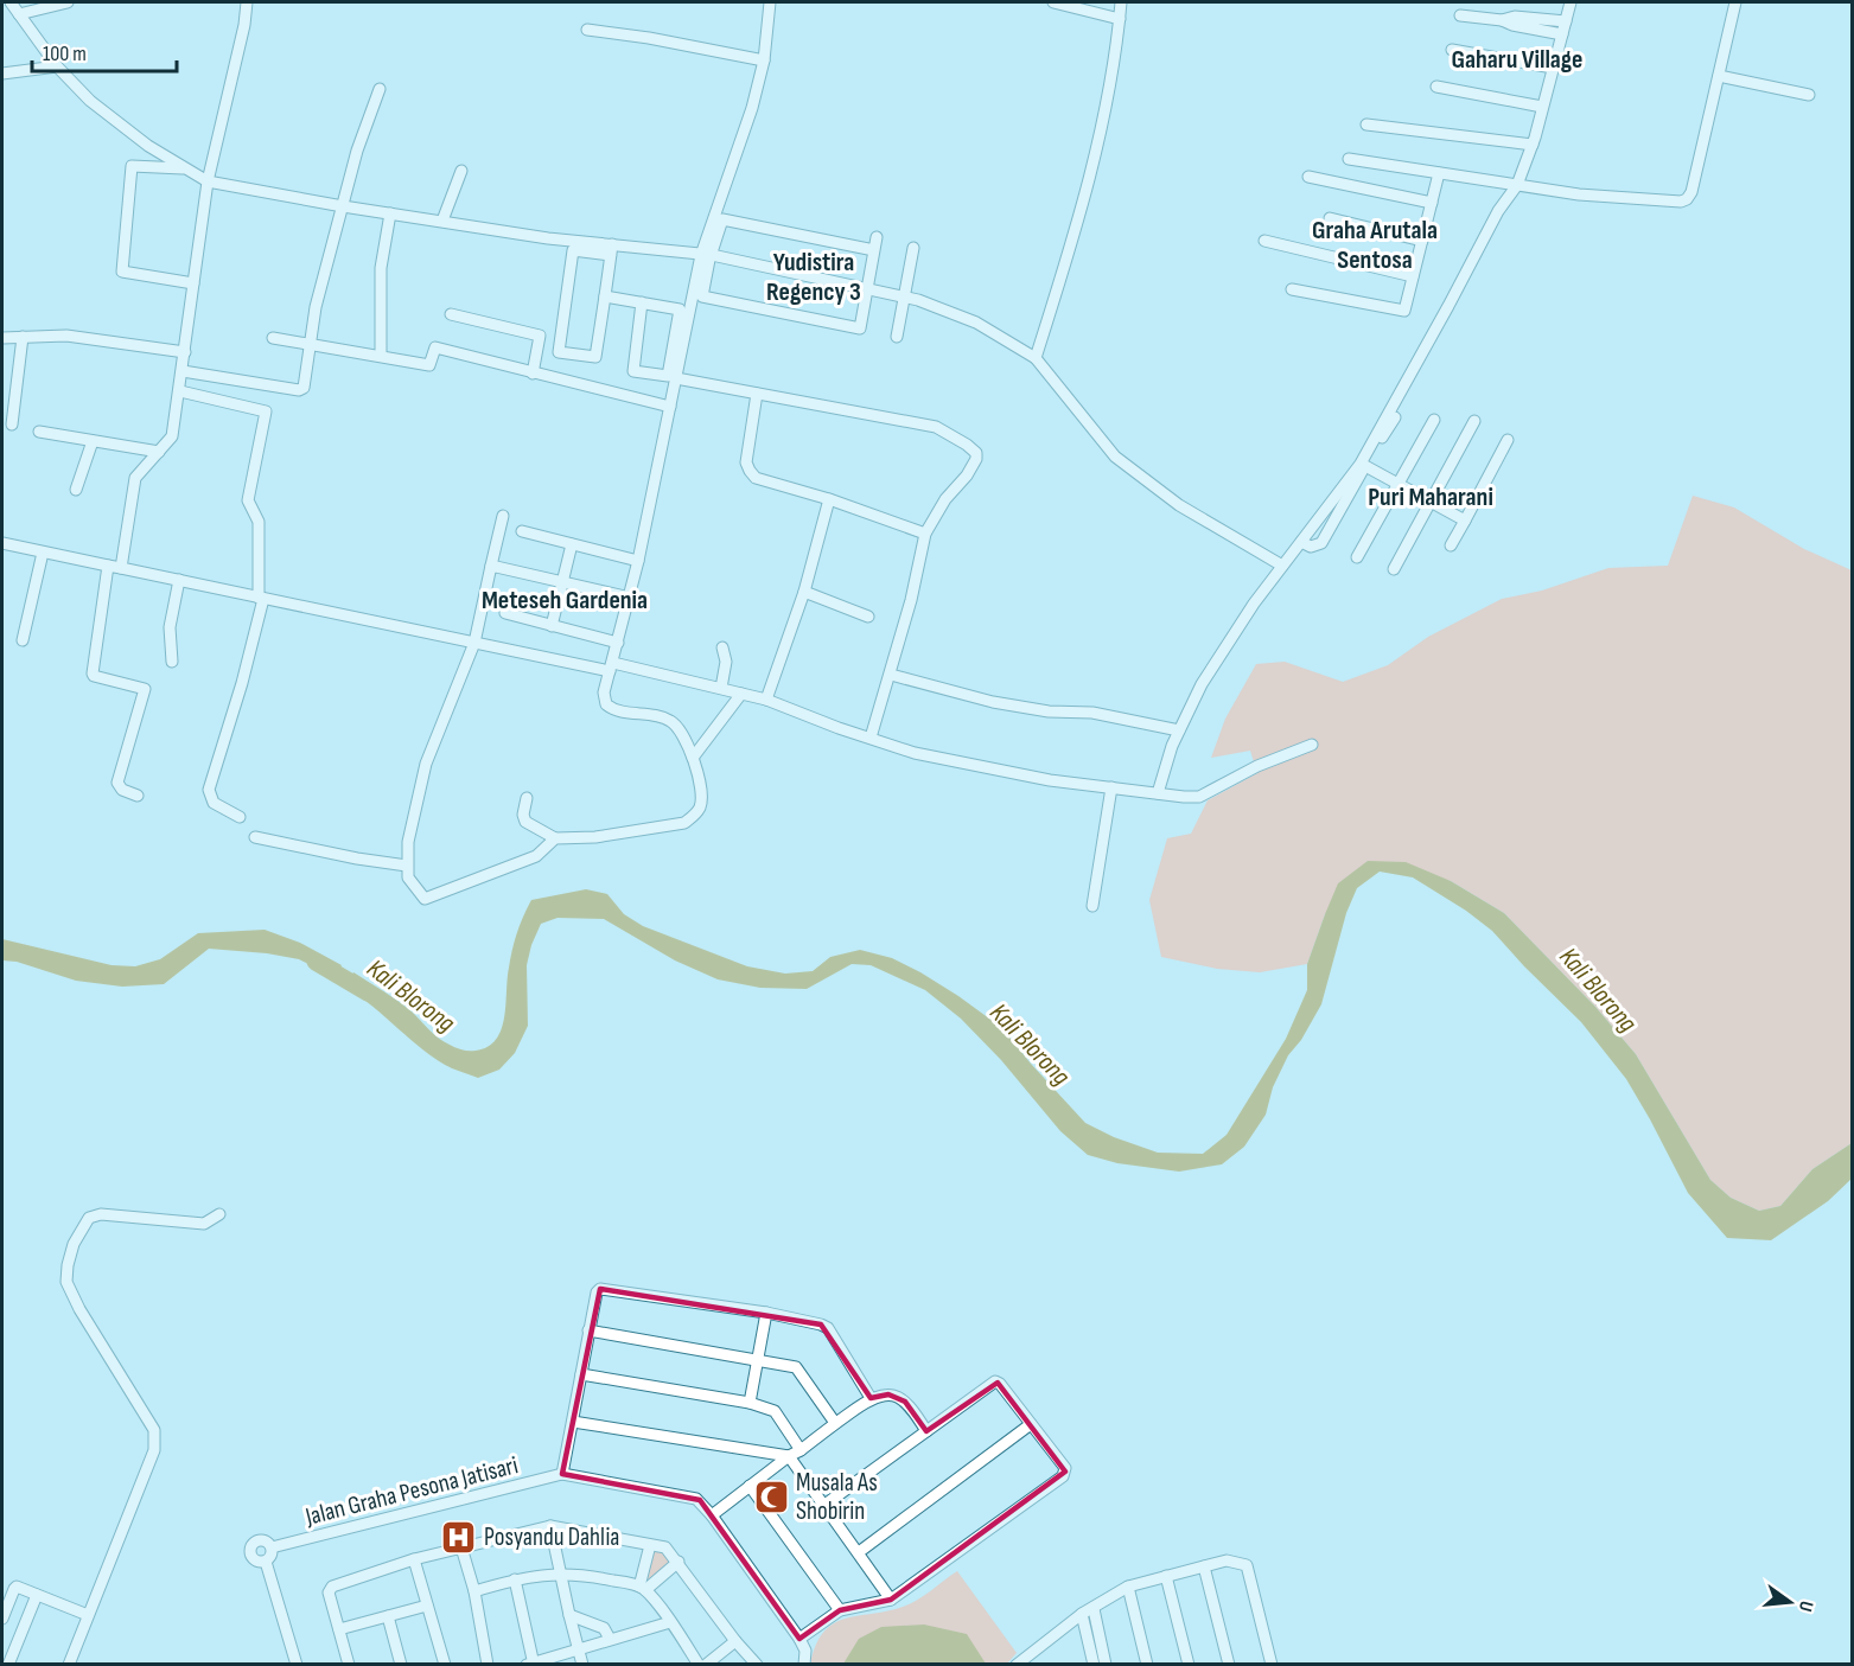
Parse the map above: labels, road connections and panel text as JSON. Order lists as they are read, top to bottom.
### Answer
{
  "streets": {
    "street": ["Jalan Graha Pesona Jatisari"]
  },
  "districts": [
    "Gaharu Village",
    "Graha Arutala Sentosa",
    "Yudistira Regency 3",
    "Puri Maharani",
    "Meteseh Gardenia"
  ],
  "water": ["Kali Blorong"],
  "places": {
    "mosque": ["Musala As Shobirin"],
    "hospital": ["Posyandu Dahlia"]
  },
  "scale_bar": "100 m",
  "north": "right"
}
